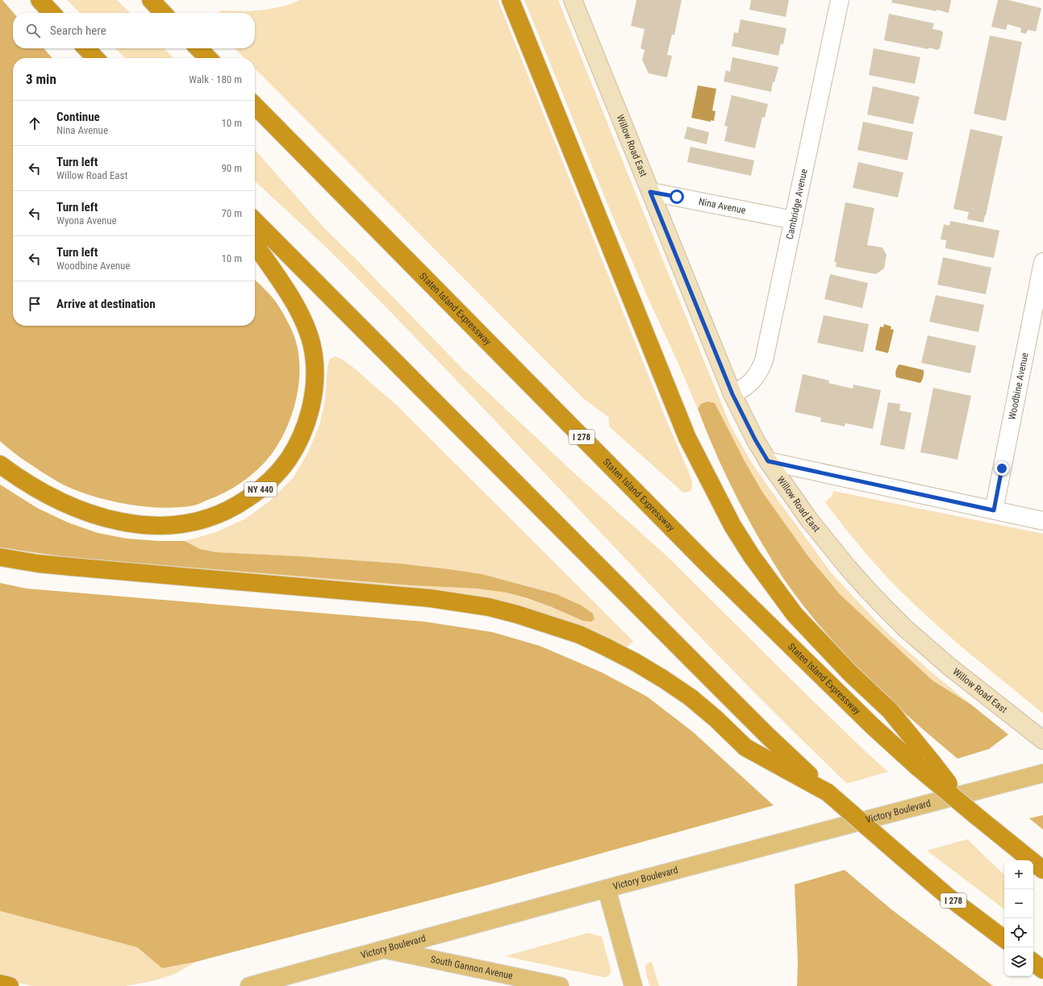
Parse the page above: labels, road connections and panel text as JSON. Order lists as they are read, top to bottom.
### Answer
{
  "streets": {
    "highway": ["Staten Island Expressway", "I 278", "NY 440"],
    "main road": ["Willow Road East", "Victory Boulevard", "South Gannon Avenue"],
    "street": ["Cambridge Avenue", "Nina Avenue", "Woodbine Avenue"]
  },
  "crossings": [
    ["Willow Road East", "Cambridge Avenue"],
    ["Willow Road East", "Nina Avenue"],
    ["Cambridge Avenue", "Nina Avenue"],
    ["Victory Boulevard", "South Gannon Avenue"]
  ],
  "page": {
    "search": "Search here",
    "heading": ["3 min", "Walk · 180 m"],
    "list": [
      ["Continue", "Nina Avenue", "10 m"],
      ["Turn left", "Willow Road East", "90 m"],
      ["Turn left", "Wyona Avenue", "70 m"],
      ["Turn left", "Woodbine Avenue", "10 m"],
      "Arrive at destination"
    ],
    "map_buttons": ["+", "−"]
  }
}
